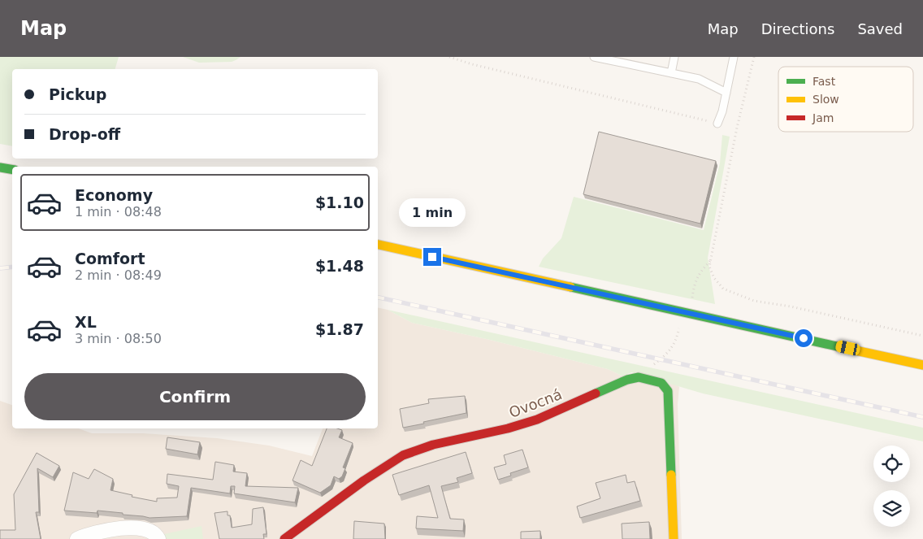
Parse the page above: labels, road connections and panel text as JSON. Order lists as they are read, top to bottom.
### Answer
{
  "streets": {
    "main road": ["Ovocná"]
  },
  "legend": ["Fast", "Slow", "Jam"],
  "page": {
    "header": "Map",
    "nav": ["Map", "Directions", "Saved"],
    "banner": ["Pickup", "Drop-off"],
    "list": [
      {
        "name": "Economy",
        "note": "1 min · 08:48",
        "value": "$1.10"
      },
      {
        "name": "Comfort",
        "note": "2 min · 08:49",
        "value": "$1.48"
      },
      {
        "name": "XL",
        "note": "3 min · 08:50",
        "value": "$1.87"
      }
    ],
    "bubble": "1 min",
    "buttons": "Confirm"
  }
}
